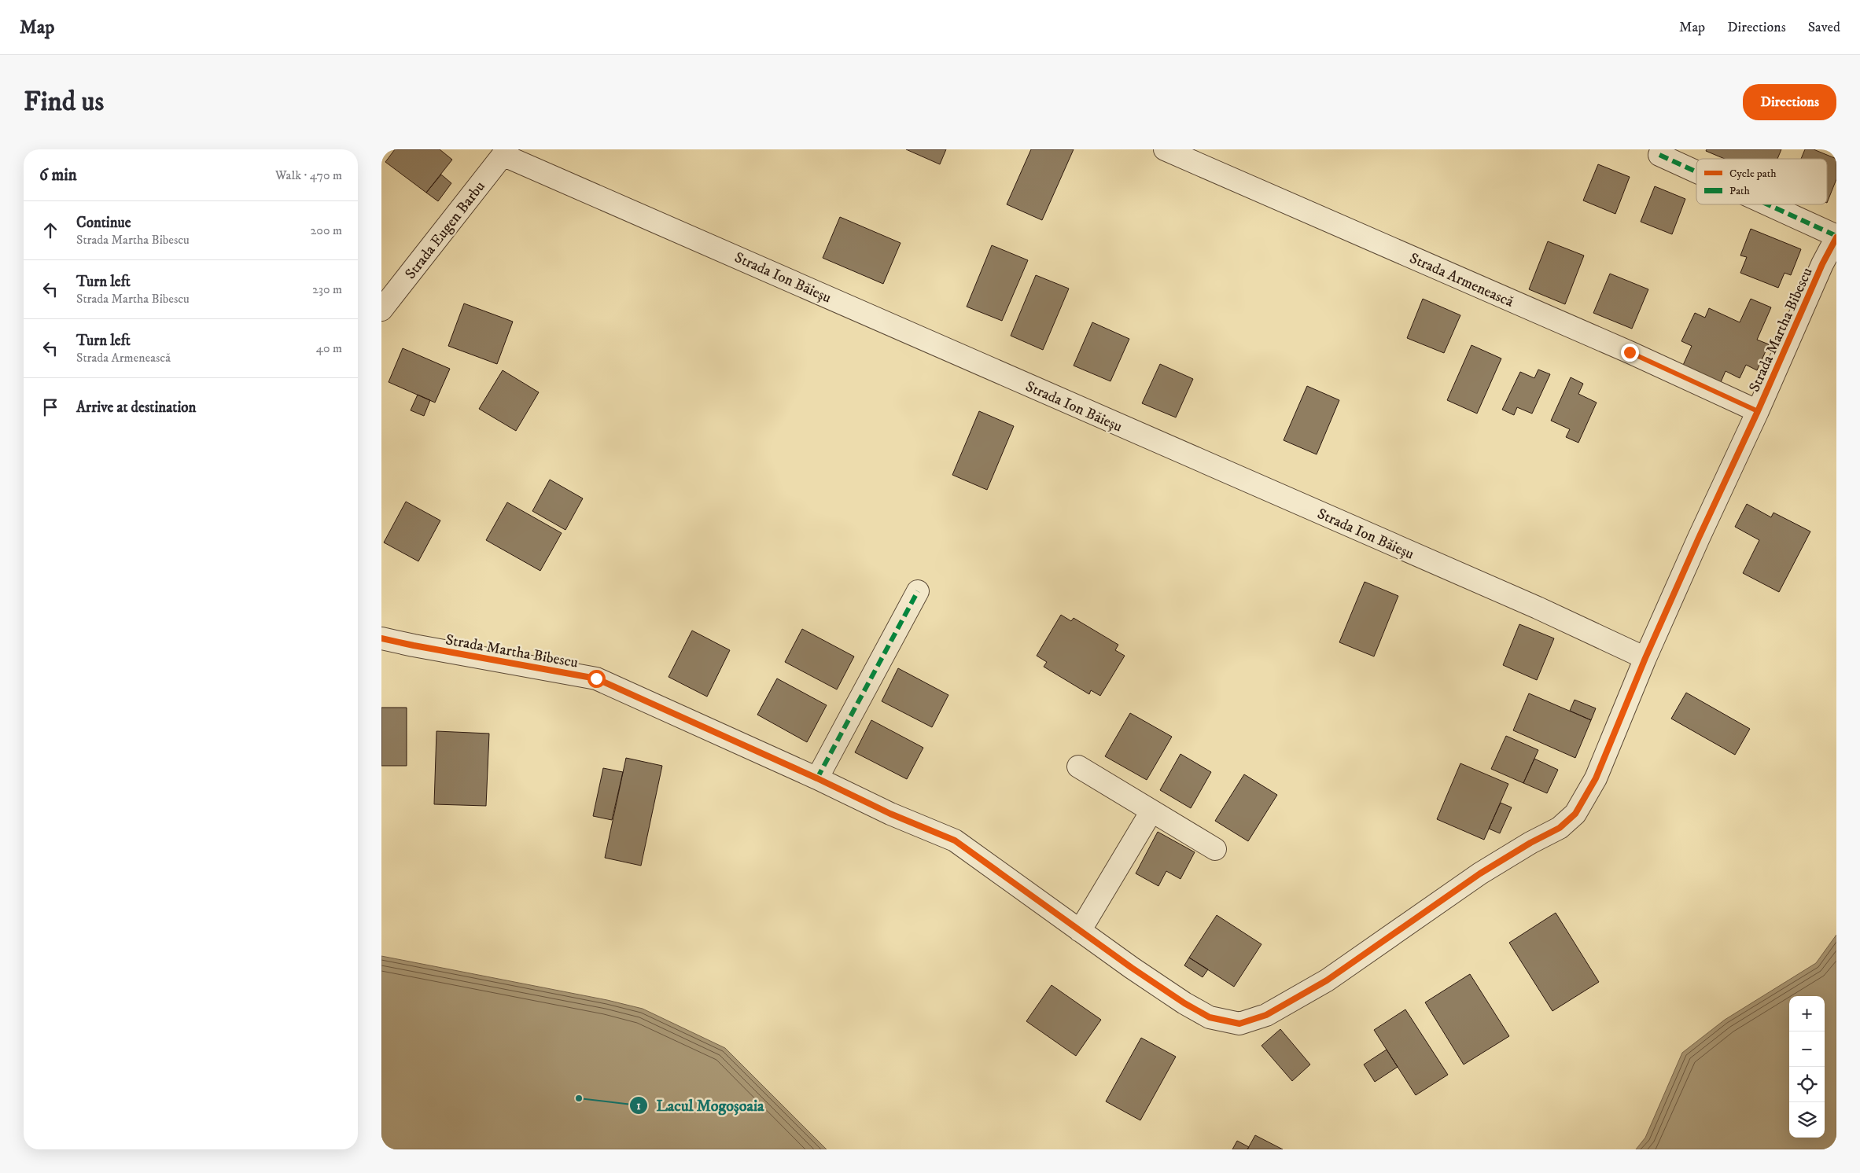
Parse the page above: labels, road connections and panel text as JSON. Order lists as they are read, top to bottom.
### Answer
{
  "streets": {
    "street": [
      "Strada Eugen Barbu",
      "Strada Ion Băieșu",
      "Strada Armenească",
      "Strada Martha Bibescu"
    ]
  },
  "crossings": [
    ["Strada Eugen Barbu", "Strada Ion Băieșu"],
    ["Strada Ion Băieșu", "Strada Martha Bibescu"],
    ["Strada Armenească", "Strada Martha Bibescu"]
  ],
  "places": ["Lacul Mogoșoaia"],
  "legend": ["Cycle path", "Path"],
  "page": {
    "header": "Map",
    "nav": ["Map", "Directions", "Saved"],
    "buttons": "Directions",
    "title": "Find us",
    "heading": ["6 min", "Walk · 470 m"],
    "list": [
      ["Continue", "Strada Martha Bibescu", "200 m"],
      ["Turn left", "Strada Martha Bibescu", "230 m"],
      ["Turn left", "Strada Armenească", "40 m"],
      "Arrive at destination"
    ],
    "map_buttons": ["+", "−"]
  }
}
